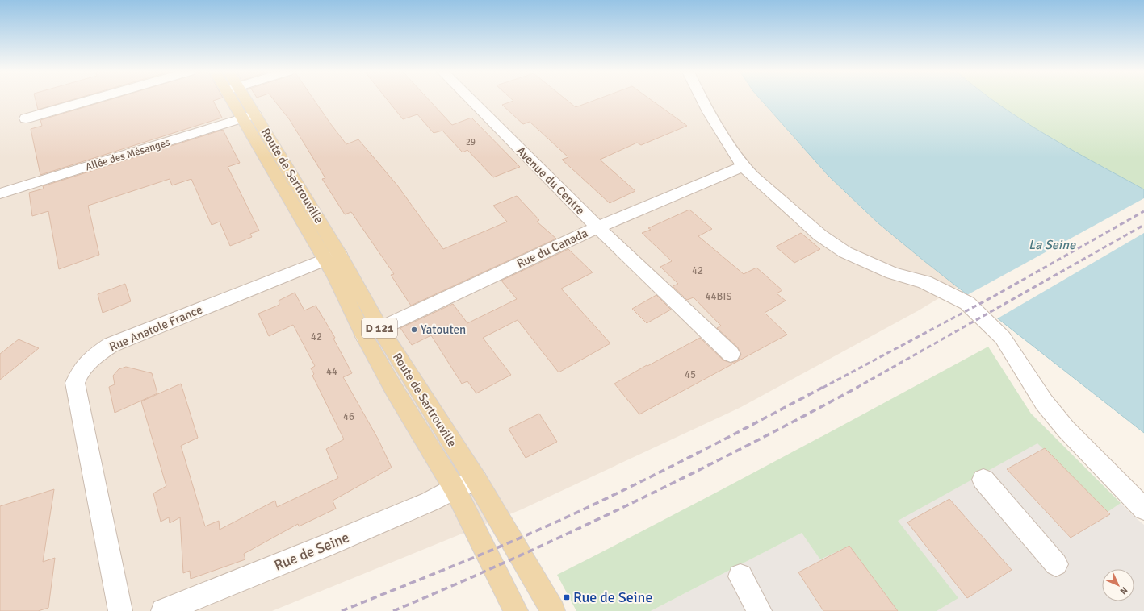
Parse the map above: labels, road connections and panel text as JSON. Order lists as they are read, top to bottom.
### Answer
{
  "streets": {
    "main road": ["Route de Sartrouville", "D 121"],
    "street": [
      "Allée des Mésanges",
      "Avenue du Centre",
      "Rue du Canada",
      "Rue Anatole France",
      "Rue de Seine"
    ]
  },
  "crossings": [
    ["Allée des Mésanges", "Route de Sartrouville"],
    ["Route de Sartrouville", "Rue du Canada"],
    ["Route de Sartrouville", "Rue Anatole France"],
    ["Route de Sartrouville", "Rue de Seine"],
    ["Avenue du Centre", "Rue du Canada"]
  ],
  "water": ["La Seine"],
  "places": {
    "other": ["Yatouten"],
    "transit": ["Rue de Seine"]
  },
  "house_numbers": [
    "29",
    "42",
    "44BIS",
    "42",
    "44",
    "45",
    "46"
  ],
  "north": "bottom right"
}
